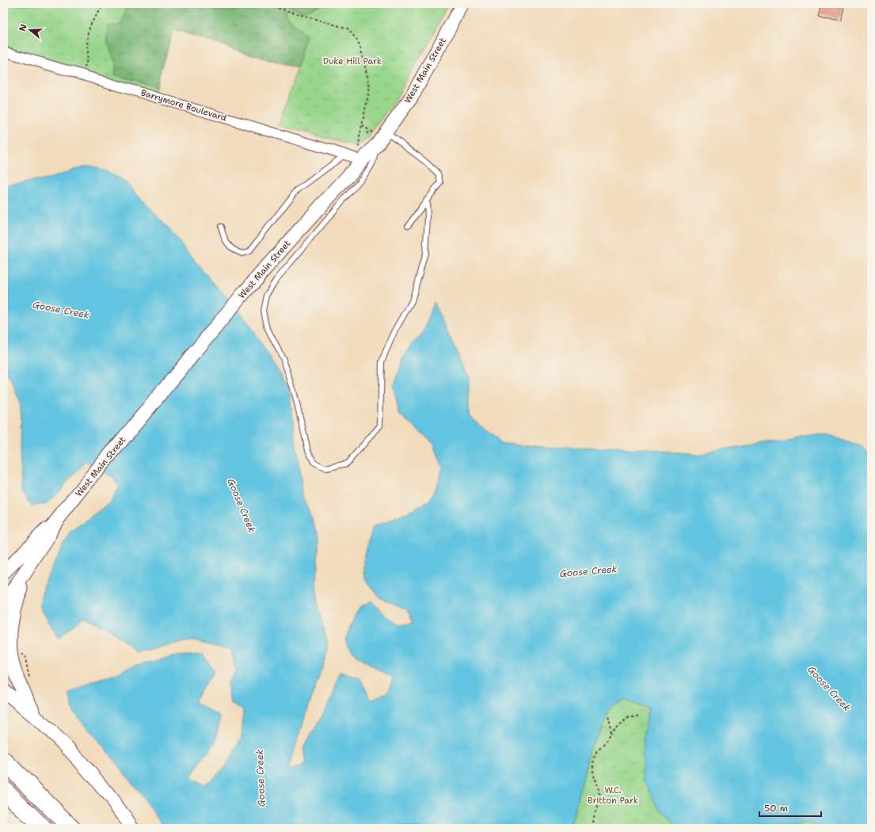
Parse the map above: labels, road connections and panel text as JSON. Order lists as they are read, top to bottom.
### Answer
{
  "streets": {
    "main road": ["West Main Street"],
    "street": ["Barrymore Boulevard"]
  },
  "crossings": [
    ["West Main Street", "Barrymore Boulevard"]
  ],
  "water": ["Goose Creek"],
  "parks": ["Duke Hill Park", "W.C. Britton Park"],
  "scale_bar": "50 m",
  "north": "left"
}
